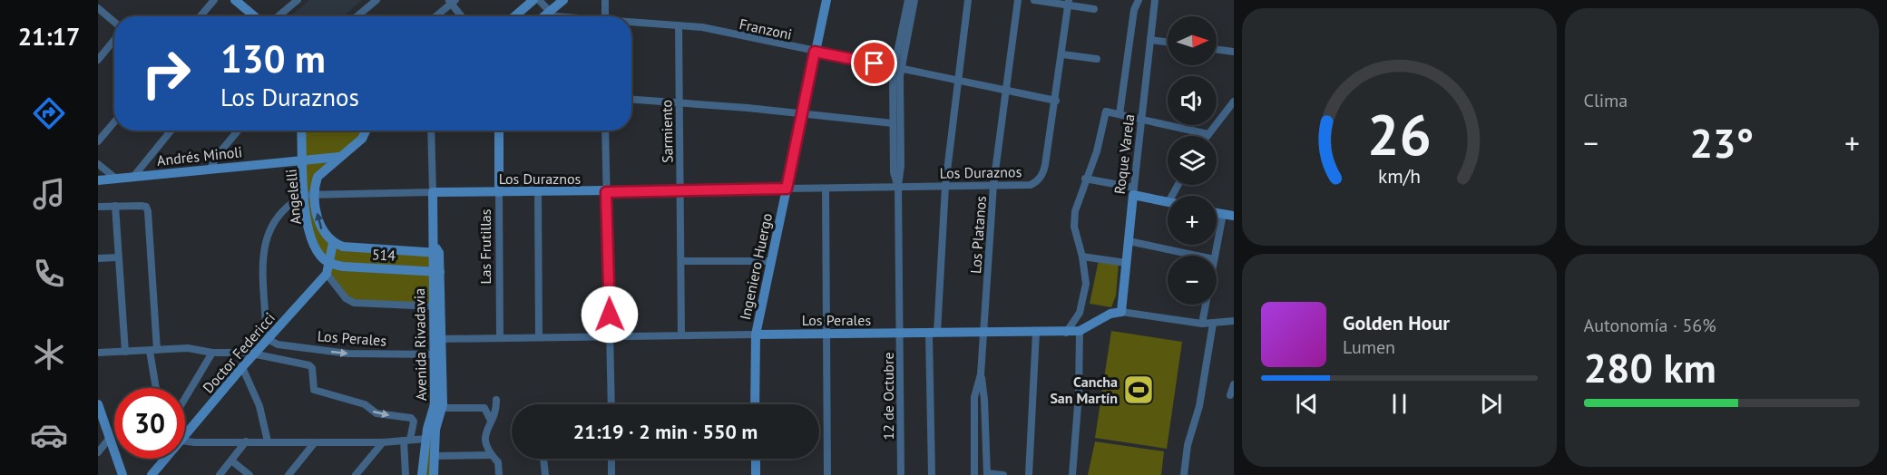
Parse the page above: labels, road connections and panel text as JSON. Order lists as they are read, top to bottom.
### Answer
{
  "streets": {
    "street": [
      "Franzoni",
      "Sarmiento",
      "Roque Varela",
      "Andrés Minoli",
      "Los Duraznos",
      "Angelelli",
      "Los Platanos",
      "Las Frutillas",
      "514",
      "Ingeniero Huergo",
      "Los Perales",
      "Avenida Rivadavia",
      "Doctor Federicci",
      "12 de Octubre"
    ]
  },
  "crossings": [
    ["Franzoni", "Sarmiento"],
    ["Franzoni", "Los Duraznos"],
    ["Franzoni", "Los Platanos"],
    ["Franzoni", "Ingeniero Huergo"],
    ["Franzoni", "12 de Octubre"],
    ["Sarmiento", "Los Duraznos"],
    ["Sarmiento", "Los Perales"],
    ["Roque Varela", "Los Perales"],
    ["Andrés Minoli", "Angelelli"],
    ["Los Duraznos", "Angelelli"],
    ["Los Duraznos", "Los Platanos"],
    ["Los Duraznos", "Las Frutillas"],
    ["Los Duraznos", "Ingeniero Huergo"],
    ["Los Duraznos", "Avenida Rivadavia"],
    ["Los Duraznos", "12 de Octubre"],
    ["Angelelli", "514"],
    ["Los Platanos", "Los Perales"],
    ["Las Frutillas", "Los Perales"],
    ["514", "Avenida Rivadavia"],
    ["Ingeniero Huergo", "Los Perales"],
    ["Los Perales", "Avenida Rivadavia"],
    ["Los Perales", "Doctor Federicci"],
    ["Los Perales", "12 de Octubre"]
  ],
  "places": {
    "sports": ["Cancha San Martín"]
  },
  "north": "right",
  "page": {
    "tabs": "21:17",
    "tile": [
      "Clima",
      ["Autonomía · 56%", "280 km"]
    ],
    "map_buttons": ["+", "−"],
    "turn": ["130 m", "Los Duraznos"],
    "heat": ["−", "23°", "+"],
    "song": ["Golden Hour", "Lumen"],
    "limit": "30",
    "trip": "21:19 · 2 min · 550 m",
    "gauge": ["26", "km/h"]
  }
}
